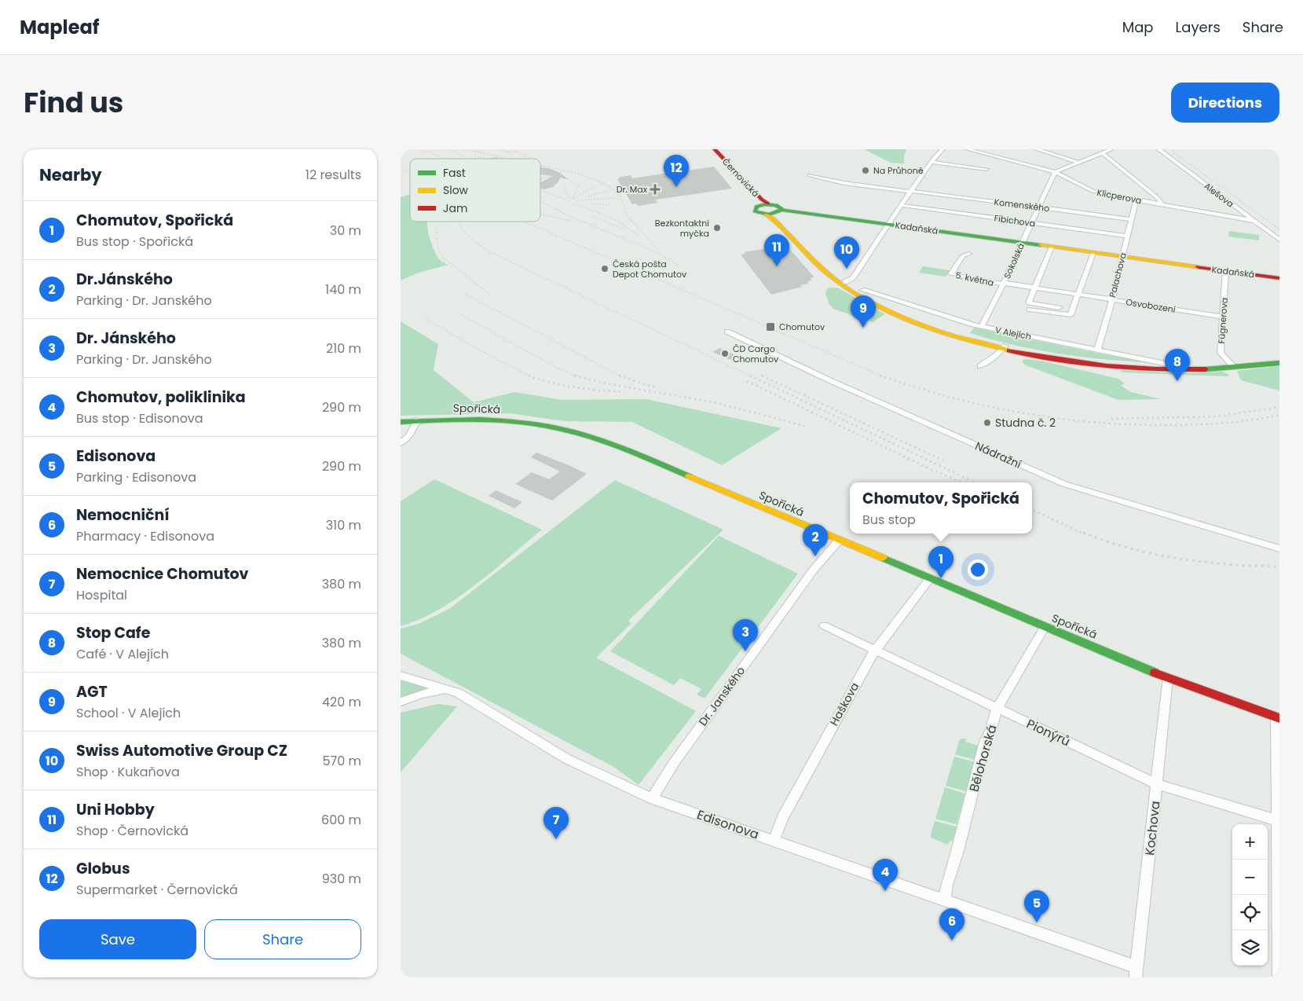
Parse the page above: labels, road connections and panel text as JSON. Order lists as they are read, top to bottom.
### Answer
{
  "streets": {
    "main road": ["Černovická", "Kadaňská", "Spořická"],
    "street": [
      "Alešova",
      "Klicperova",
      "Komenského",
      "Fibichova",
      "Sokolská",
      "Palachova",
      "5. května",
      "Osvobození",
      "Fügnerova",
      "V Alejích",
      "Nádražní",
      "Dr. Janského",
      "Haškova",
      "Pionýrů",
      "Bělohorská",
      "Edisonova",
      "Kochova"
    ]
  },
  "crossings": [
    ["Černovická", "Kadaňská"],
    ["Alešova", "Klicperova"],
    ["Klicperova", "Sokolská"],
    ["Klicperova", "Palachova"],
    ["Komenského", "Sokolská"],
    ["Komenského", "Palachova"],
    ["Fibichova", "Sokolská"],
    ["Fibichova", "Palachova"],
    ["Kadaňská", "Sokolská"],
    ["Kadaňská", "Palachova"],
    ["Kadaňská", "Fügnerova"],
    ["Sokolská", "5. května"],
    ["Sokolská", "Osvobození"],
    ["Sokolská", "V Alejích"],
    ["Palachova", "Osvobození"],
    ["Palachova", "V Alejích"],
    ["5. května", "Osvobození"],
    ["Osvobození", "Fügnerova"],
    ["Spořická", "Dr. Janského"],
    ["Spořická", "Haškova"],
    ["Spořická", "Bělohorská"],
    ["Spořická", "Kochova"],
    ["Dr. Janského", "Edisonova"],
    ["Haškova", "Pionýrů"],
    ["Haškova", "Edisonova"],
    ["Pionýrů", "Bělohorská"],
    ["Pionýrů", "Kochova"],
    ["Bělohorská", "Edisonova"],
    ["Edisonova", "Kochova"]
  ],
  "places": {
    "other": [
      "Na Průhoně",
      "Bezkontaktní myčka",
      "Česká pošta Depot Chomutov",
      "ČD Cargo Chomutov",
      "Studna č. 2"
    ],
    "health": ["Dr. Max"],
    "transit": ["Chomutov"]
  },
  "legend": ["Fast", "Slow", "Jam"],
  "page": {
    "header": "Mapleaf",
    "nav": ["Map", "Layers", "Share"],
    "title": "Find us",
    "buttons": [
      "Directions",
      ["Save", "Share"]
    ],
    "heading": ["Nearby", "12 results"],
    "pins": [
      "12",
      "11",
      "10",
      "9",
      "8",
      "2",
      "1",
      "3",
      "7",
      "4",
      "5",
      "6"
    ],
    "list": [
      {
        "mark": "1",
        "name": "Chomutov, Spořická",
        "note": "Bus stop · Spořická",
        "value": "30 m"
      },
      {
        "mark": "2",
        "name": "Dr.Jánského",
        "note": "Parking · Dr. Janského",
        "value": "140 m"
      },
      {
        "mark": "3",
        "name": "Dr. Jánského",
        "note": "Parking · Dr. Janského",
        "value": "210 m"
      },
      {
        "mark": "4",
        "name": "Chomutov, poliklinika",
        "note": "Bus stop · Edisonova",
        "value": "290 m"
      },
      {
        "mark": "5",
        "name": "Edisonova",
        "note": "Parking · Edisonova",
        "value": "290 m"
      },
      {
        "mark": "6",
        "name": "Nemocniční",
        "note": "Pharmacy · Edisonova",
        "value": "310 m"
      },
      {
        "mark": "7",
        "name": "Nemocnice Chomutov",
        "note": "Hospital",
        "value": "380 m"
      },
      {
        "mark": "8",
        "name": "Stop Cafe",
        "note": "Café · V Alejích",
        "value": "380 m"
      },
      {
        "mark": "9",
        "name": "AGT",
        "note": "School · V Alejích",
        "value": "420 m"
      },
      {
        "mark": "10",
        "name": "Swiss Automotive Group CZ",
        "note": "Shop · Kukaňova",
        "value": "570 m"
      },
      {
        "mark": "11",
        "name": "Uni Hobby",
        "note": "Shop · Černovická",
        "value": "600 m"
      },
      {
        "mark": "12",
        "name": "Globus",
        "note": "Supermarket · Černovická",
        "value": "930 m"
      }
    ],
    "popup": ["Chomutov, Spořická", "Bus stop"],
    "map_buttons": ["+", "−"]
  }
}
